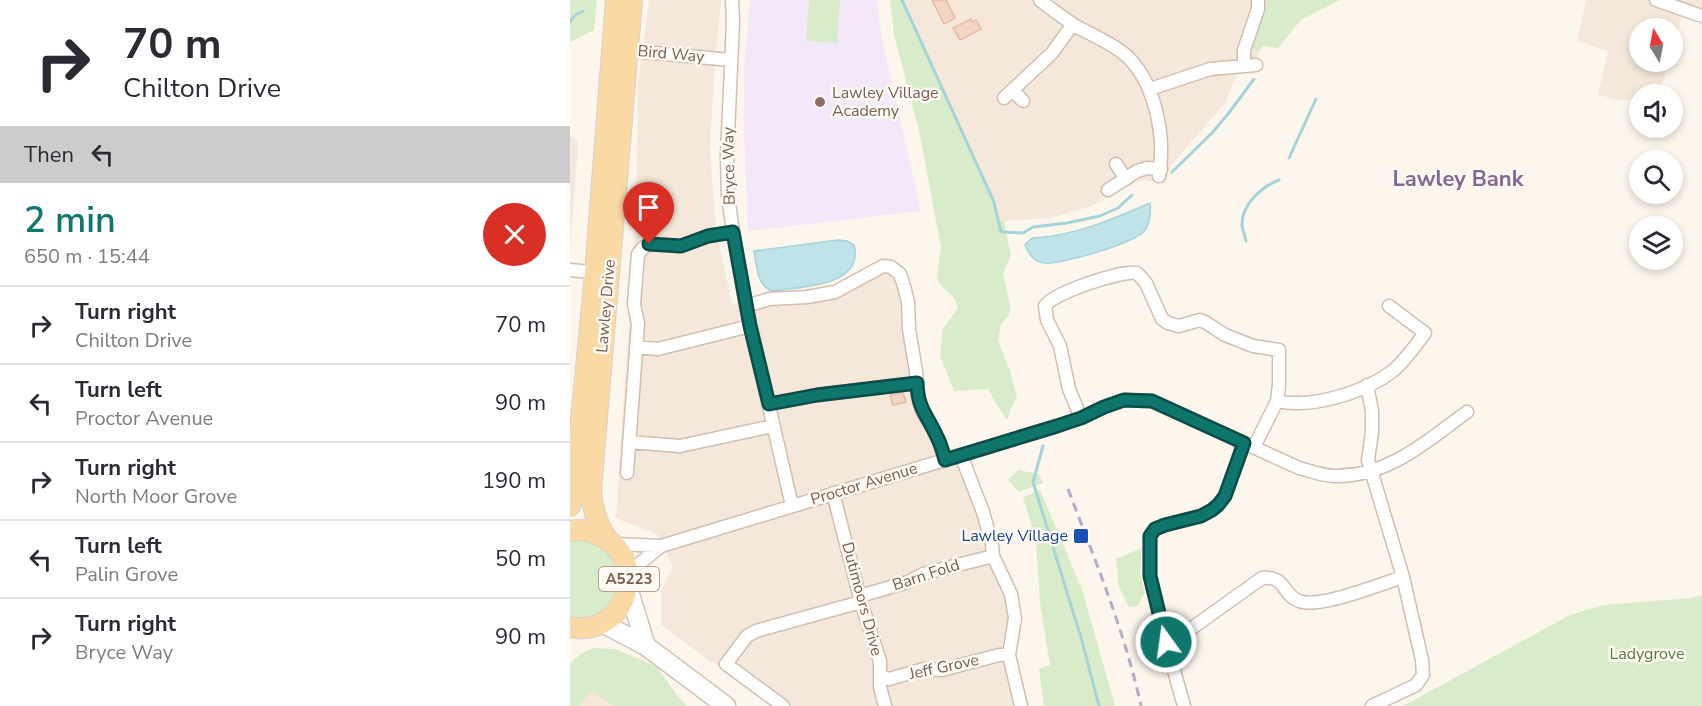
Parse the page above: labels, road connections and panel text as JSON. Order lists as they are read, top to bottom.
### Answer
{
  "streets": {
    "main road": ["Lawley Drive", "A5223"],
    "street": [
      "Bird Way",
      "Bryce Way",
      "Proctor Avenue",
      "Barn Fold",
      "Dutimoors Drive",
      "Jeff Grove"
    ]
  },
  "crossings": [
    ["Bird Way", "Bryce Way"],
    ["Bird Way", "Lawley Drive"],
    ["Bryce Way", "Proctor Avenue"],
    ["Lawley Drive", "Proctor Avenue"],
    ["Lawley Drive", "A5223"],
    ["Proctor Avenue", "A5223"],
    ["Proctor Avenue", "Dutimoors Drive"],
    ["Barn Fold", "Dutimoors Drive"],
    ["Dutimoors Drive", "Jeff Grove"]
  ],
  "districts": ["Lawley Bank"],
  "parks": ["Ladygrove"],
  "places": {
    "other": ["Lawley Village Academy"],
    "transit": ["Lawley Village"]
  },
  "north": "top",
  "page": {
    "turn": ["70 m", "Chilton Drive"],
    "then": "Then",
    "heading": ["2 min", "650 m · 15:44"],
    "list": [
      {
        "name": "Turn right",
        "note": "Chilton Drive",
        "value": "70 m"
      },
      {
        "name": "Turn left",
        "note": "Proctor Avenue",
        "value": "90 m"
      },
      {
        "name": "Turn right",
        "note": "North Moor Grove",
        "value": "190 m"
      },
      {
        "name": "Turn left",
        "note": "Palin Grove",
        "value": "50 m"
      },
      {
        "name": "Turn right",
        "note": "Bryce Way",
        "value": "90 m"
      }
    ]
  }
}
